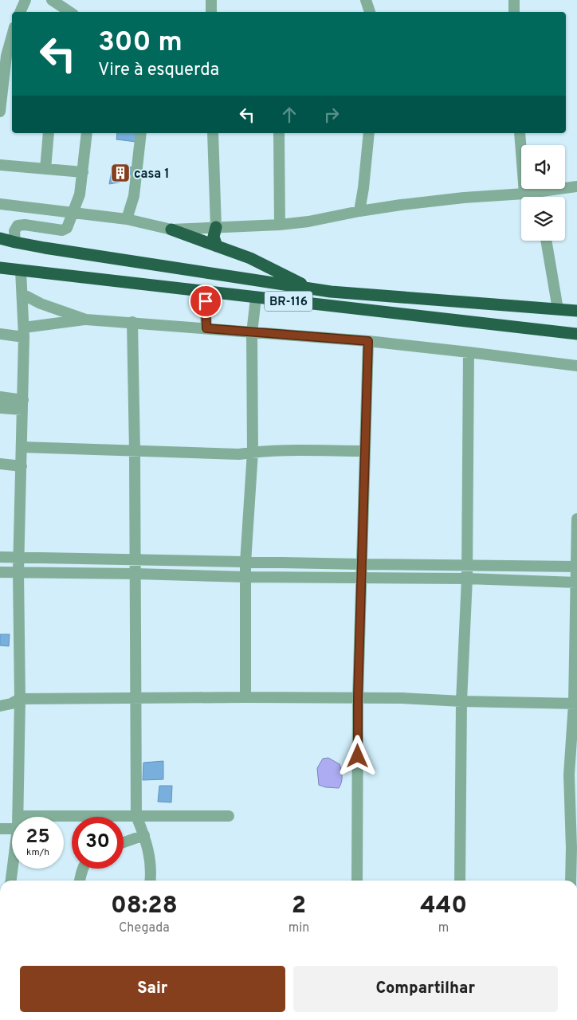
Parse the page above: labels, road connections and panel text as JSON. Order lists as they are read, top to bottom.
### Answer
{
  "streets": {
    "highway": ["BR-116"]
  },
  "places": {
    "building": ["casa 1"]
  },
  "page": {
    "turn": ["300 m", "Vire à esquerda"],
    "speed": "25 km/h",
    "limit": "30",
    "eta": [
      "08:28",
      "Chegada",
      "2",
      "min",
      "440",
      "m"
    ],
    "buttons": ["Sair", "Compartilhar"]
  }
}
